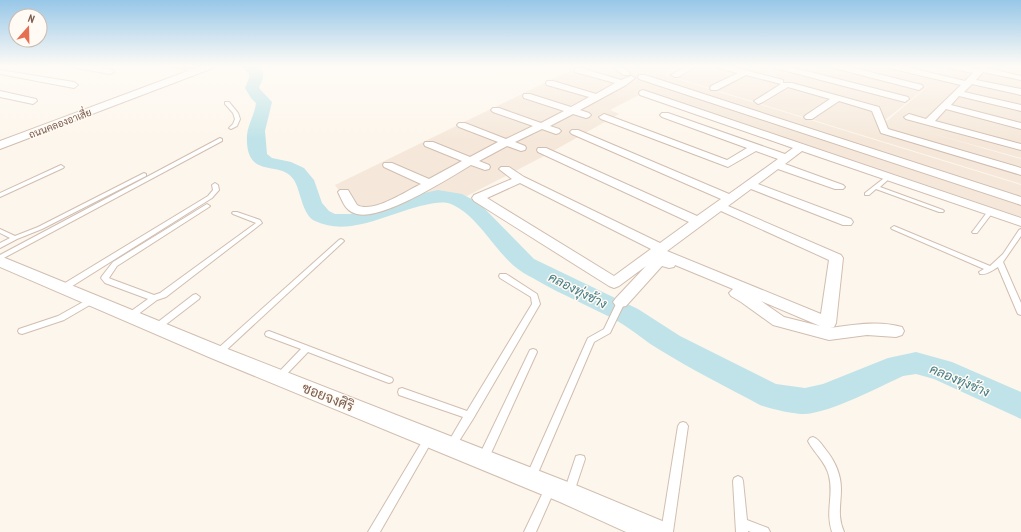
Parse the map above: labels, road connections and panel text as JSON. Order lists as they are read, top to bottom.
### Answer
{
  "streets": {
    "street": ["ถนนคลองอาเสี่ย", "ซอยจงศิริ"]
  },
  "water": ["คลองทุ่งช้าง"],
  "north": "top"
}
